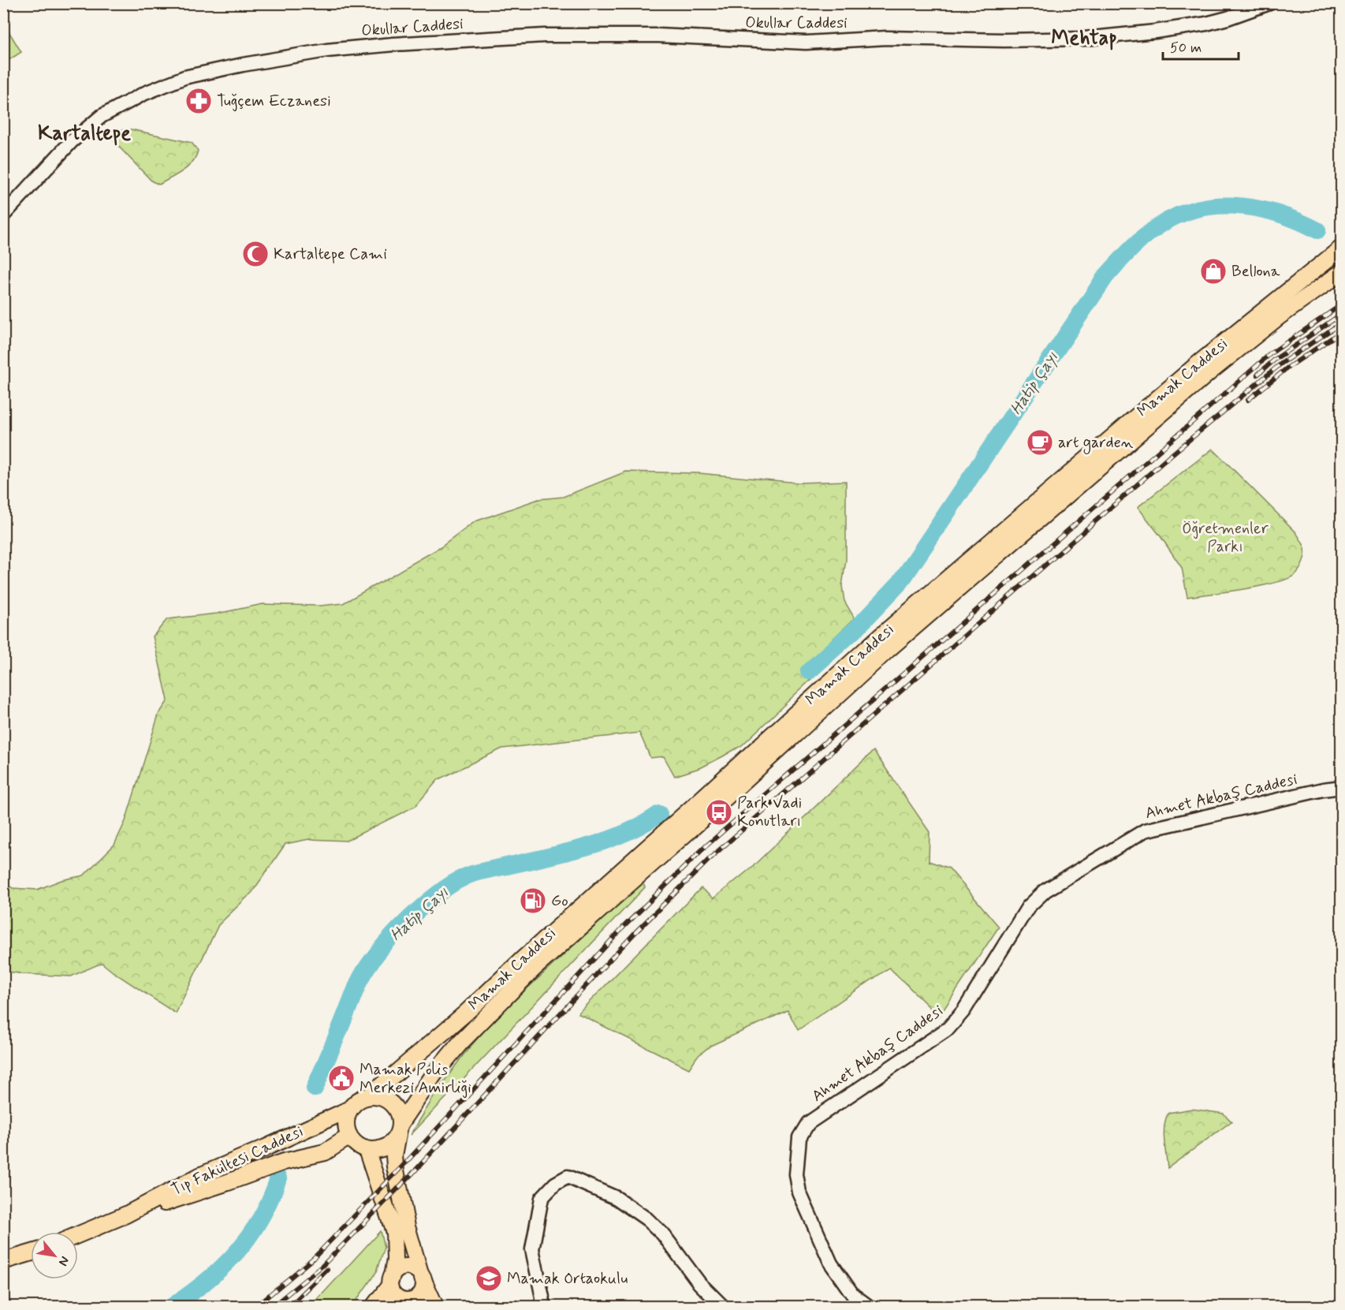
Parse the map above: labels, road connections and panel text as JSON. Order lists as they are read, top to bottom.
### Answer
{
  "streets": {
    "main road": ["Mamak Caddesi", "Tıp Fakültesi Caddesi"],
    "street": ["Okullar Caddesi", "Ahmet Akbaş Caddesi"]
  },
  "crossings": [
    ["Mamak Caddesi", "Tıp Fakültesi Caddesi"]
  ],
  "districts": ["Mehtap", "Kartaltepe"],
  "water": ["Hatip Çayı"],
  "parks": ["Öğretmenler Parkı"],
  "places": {
    "pharmacy": ["Tuğçem Eczanesi"],
    "mosque": ["Kartaltepe Cami"],
    "shop": ["Bellona"],
    "cafe": ["art garden"],
    "bus stop": ["Park Vadi Konutları"],
    "fuel station": ["Go"],
    "public building": ["Mamak Polis Merkezi Amirliği"],
    "school or university": ["Mamak Ortaokulu"]
  },
  "scale_bar": "50 m",
  "north": "bottom right"
}
